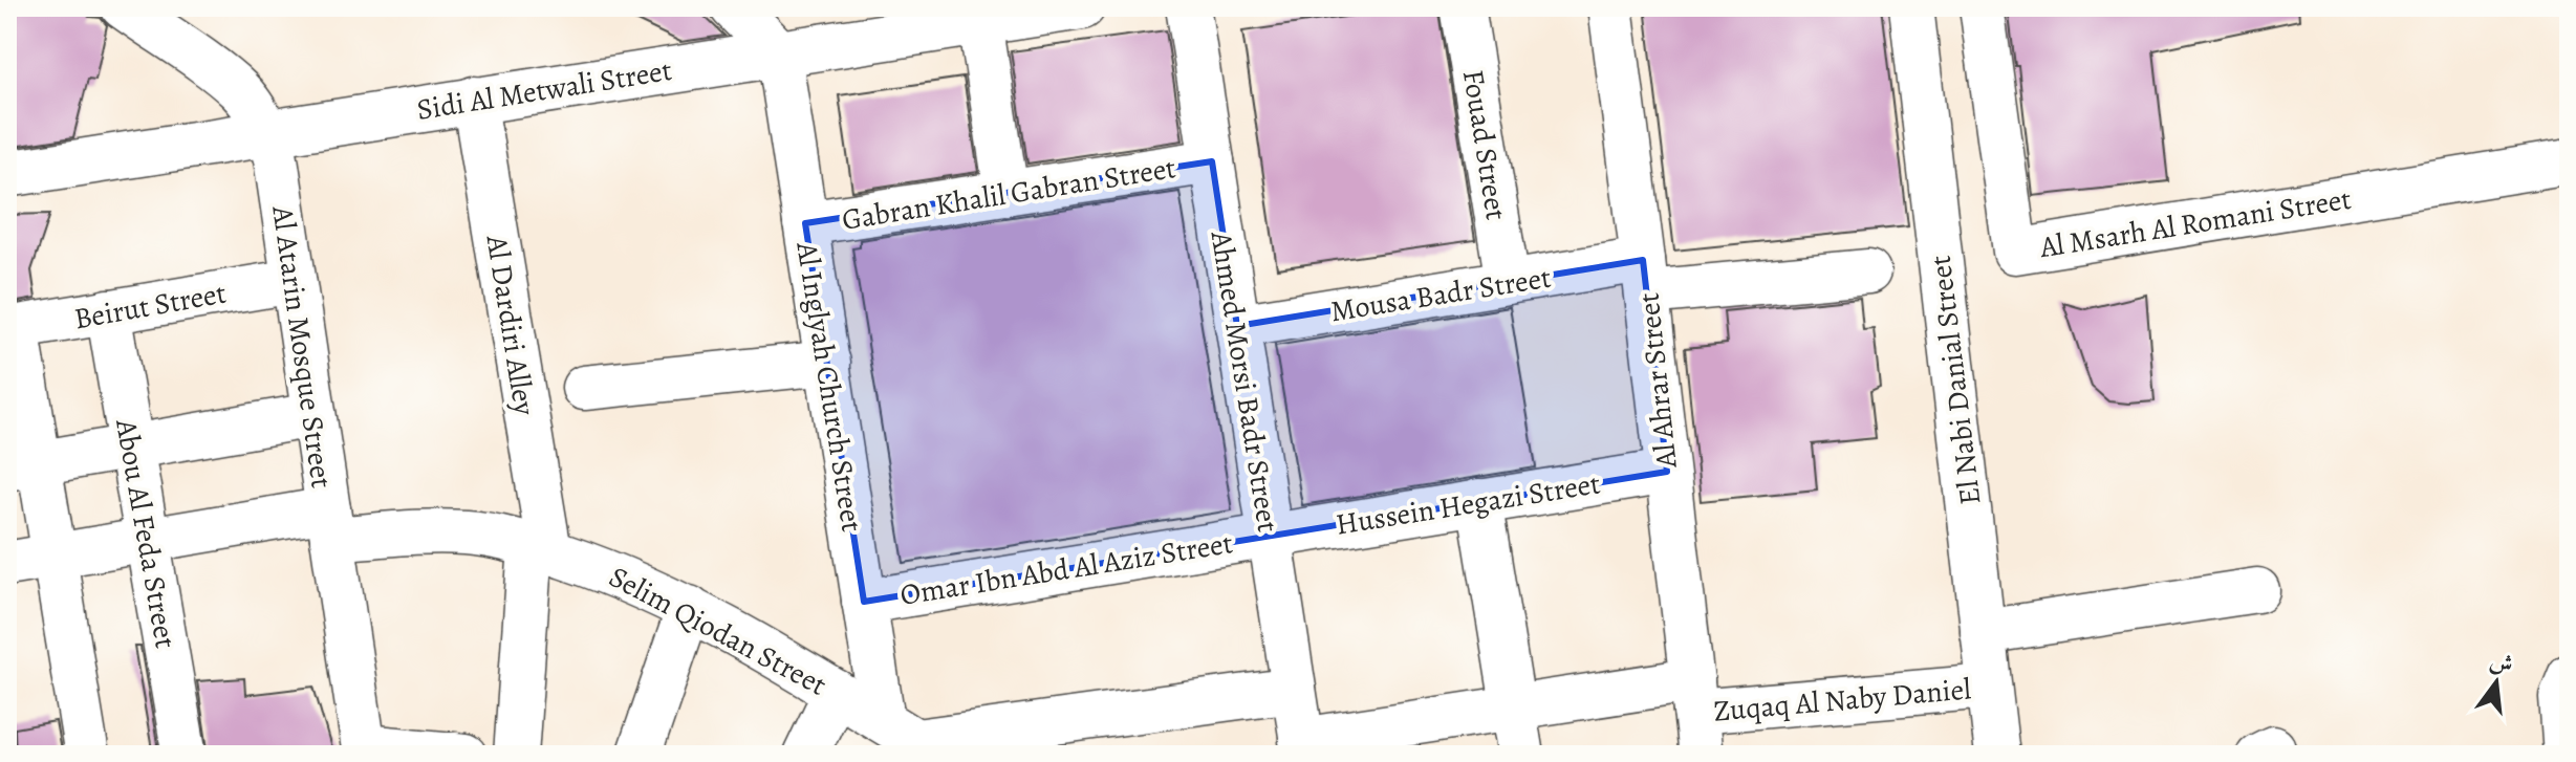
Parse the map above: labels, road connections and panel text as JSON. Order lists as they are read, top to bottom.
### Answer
{
  "streets": {
    "main road": ["Sidi Al Metwali Street"],
    "street": [
      "Fouad Street",
      "Gabran Khalil Gabran Street",
      "Al Msarh Al Romani Street",
      "Mousa Badr Street",
      "Beirut Street",
      "Al Dardiri Alley",
      "Al Atarin Mosque Street",
      "Al Ahrar Street",
      "El Nabi Danial Street",
      "Ahmed Morsi Badr Street",
      "Al Inglyah Church Street",
      "Hussein Hegazi Street",
      "Abou Al Feda Street",
      "Omar Ibn Abd Al Aziz Street",
      "Selim Qiodan Street",
      "Zuqaq Al Naby Daniel"
    ]
  },
  "crossings": [
    ["Sidi Al Metwali Street", "Al Dardiri Alley"],
    ["Sidi Al Metwali Street", "Al Atarin Mosque Street"],
    ["Sidi Al Metwali Street", "Al Inglyah Church Street"],
    ["Fouad Street", "Mousa Badr Street"],
    ["Gabran Khalil Gabran Street", "Ahmed Morsi Badr Street"],
    ["Gabran Khalil Gabran Street", "Al Inglyah Church Street"],
    ["Mousa Badr Street", "Al Ahrar Street"],
    ["Mousa Badr Street", "Ahmed Morsi Badr Street"],
    ["Beirut Street", "Al Atarin Mosque Street"],
    ["Beirut Street", "Abou Al Feda Street"],
    ["Al Dardiri Alley", "Selim Qiodan Street"],
    ["Al Atarin Mosque Street", "Selim Qiodan Street"],
    ["Al Ahrar Street", "Hussein Hegazi Street"],
    ["Al Ahrar Street", "Zuqaq Al Naby Daniel"],
    ["El Nabi Danial Street", "Zuqaq Al Naby Daniel"],
    ["Ahmed Morsi Badr Street", "Hussein Hegazi Street"],
    ["Ahmed Morsi Badr Street", "Omar Ibn Abd Al Aziz Street"],
    ["Ahmed Morsi Badr Street", "Zuqaq Al Naby Daniel"],
    ["Al Inglyah Church Street", "Omar Ibn Abd Al Aziz Street"],
    ["Al Inglyah Church Street", "Selim Qiodan Street"],
    ["Hussein Hegazi Street", "Omar Ibn Abd Al Aziz Street"],
    ["Abou Al Feda Street", "Selim Qiodan Street"]
  ],
  "north": "top"
}
